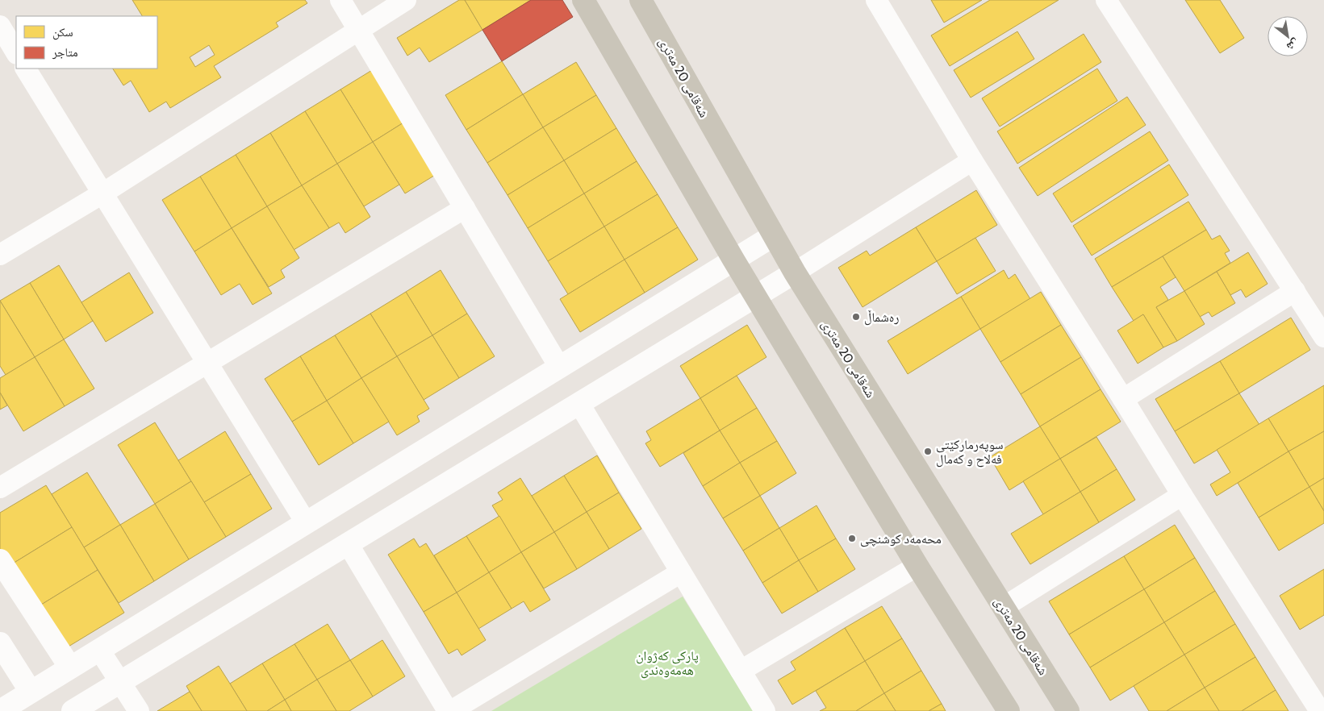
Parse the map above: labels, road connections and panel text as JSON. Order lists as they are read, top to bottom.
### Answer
{
  "streets": {
    "main road": ["شەقامی 20 مەتری"]
  },
  "parks": ["پارکی کەژوان هەمەوەندی"],
  "places": ["رەشماڵ", "سوپەرمارکێتی فەلاح و کەمال", "محەمەد کوشنچی"],
  "legend": ["سكن", "متاجر"],
  "north": "bottom right"
}
